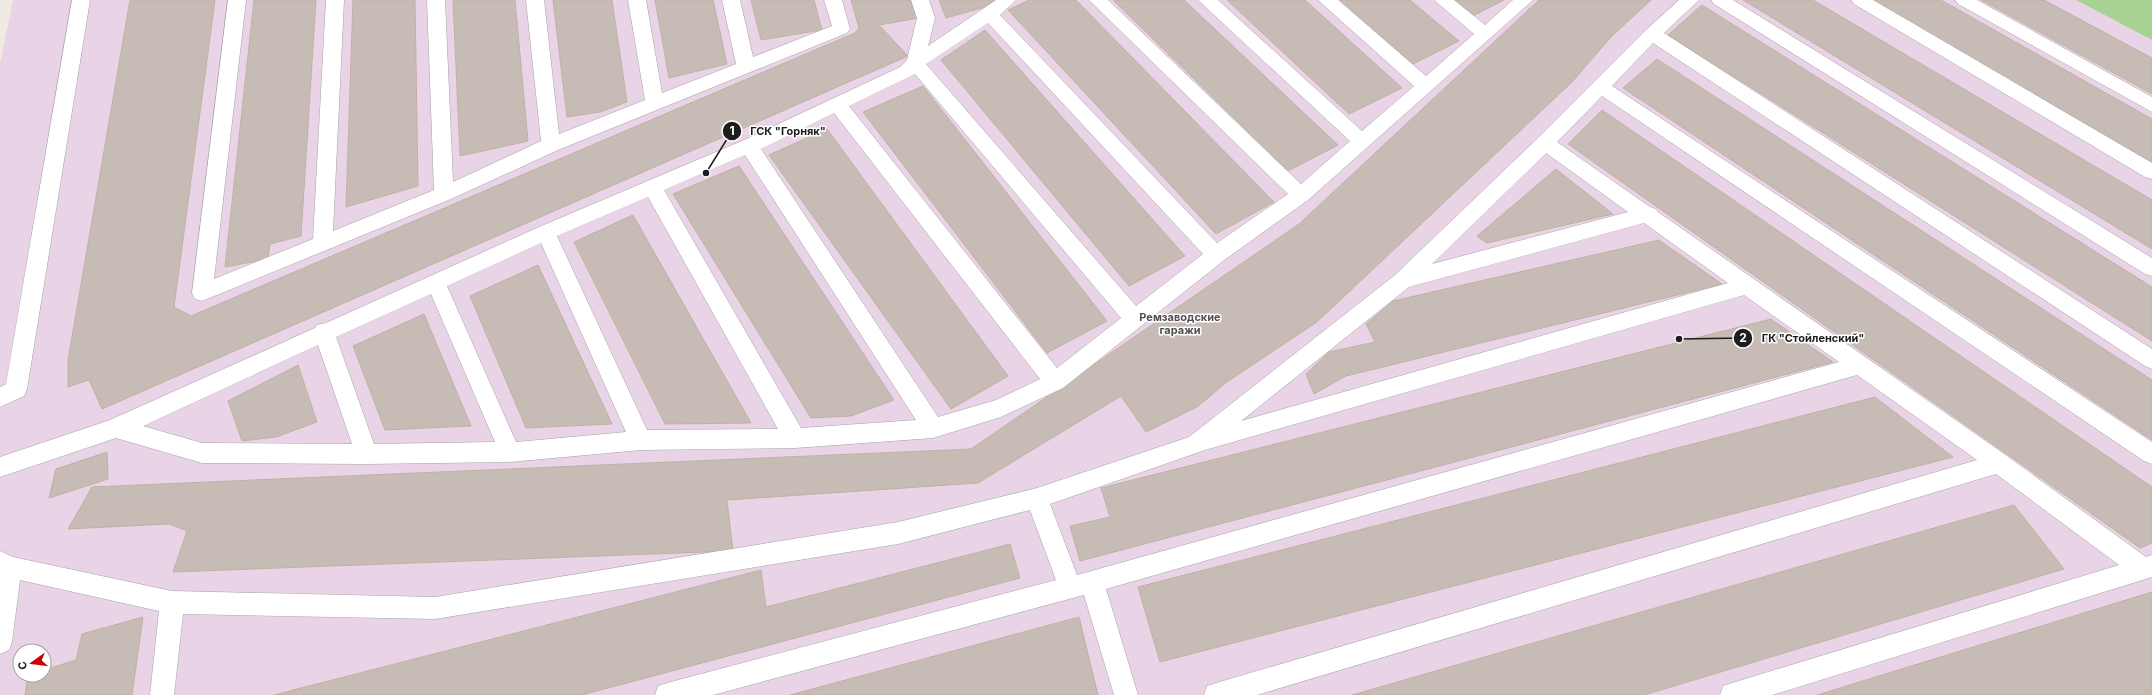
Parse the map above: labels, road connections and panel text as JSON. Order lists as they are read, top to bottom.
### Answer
{
  "districts": ["Ремзаводские гаражи"],
  "places": ["ГСК \"Горняк\"", "ГК \"Стойленский\""],
  "north": "left"
}
